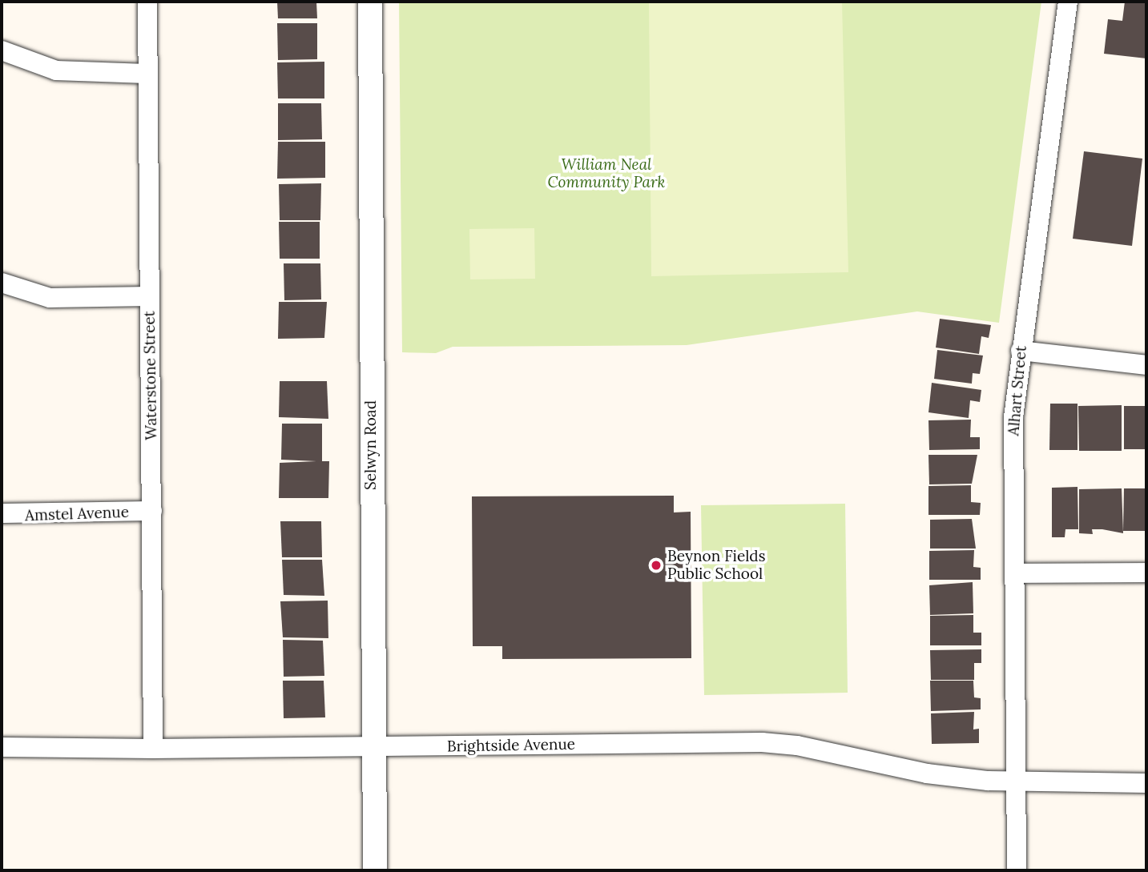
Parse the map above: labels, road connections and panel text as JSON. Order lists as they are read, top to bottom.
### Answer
{
  "streets": {
    "street": [
      "Waterstone Street",
      "Alhart Street",
      "Selwyn Road",
      "Amstel Avenue",
      "Brightside Avenue"
    ]
  },
  "crossings": [
    ["Waterstone Street", "Amstel Avenue"],
    ["Waterstone Street", "Brightside Avenue"],
    ["Alhart Street", "Brightside Avenue"],
    ["Selwyn Road", "Brightside Avenue"]
  ],
  "parks": ["William Neal Community Park"],
  "places": ["Beynon Fields Public School"]
}
